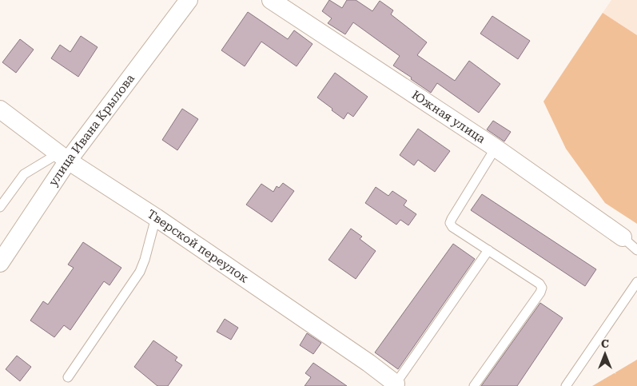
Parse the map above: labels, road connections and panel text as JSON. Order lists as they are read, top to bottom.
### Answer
{
  "streets": {
    "street": ["Южная улица", "улица Ивана Крылова", "Тверской переулок"]
  },
  "crossings": [
    ["улица Ивана Крылова", "Тверской переулок"]
  ],
  "north": "top"
}
